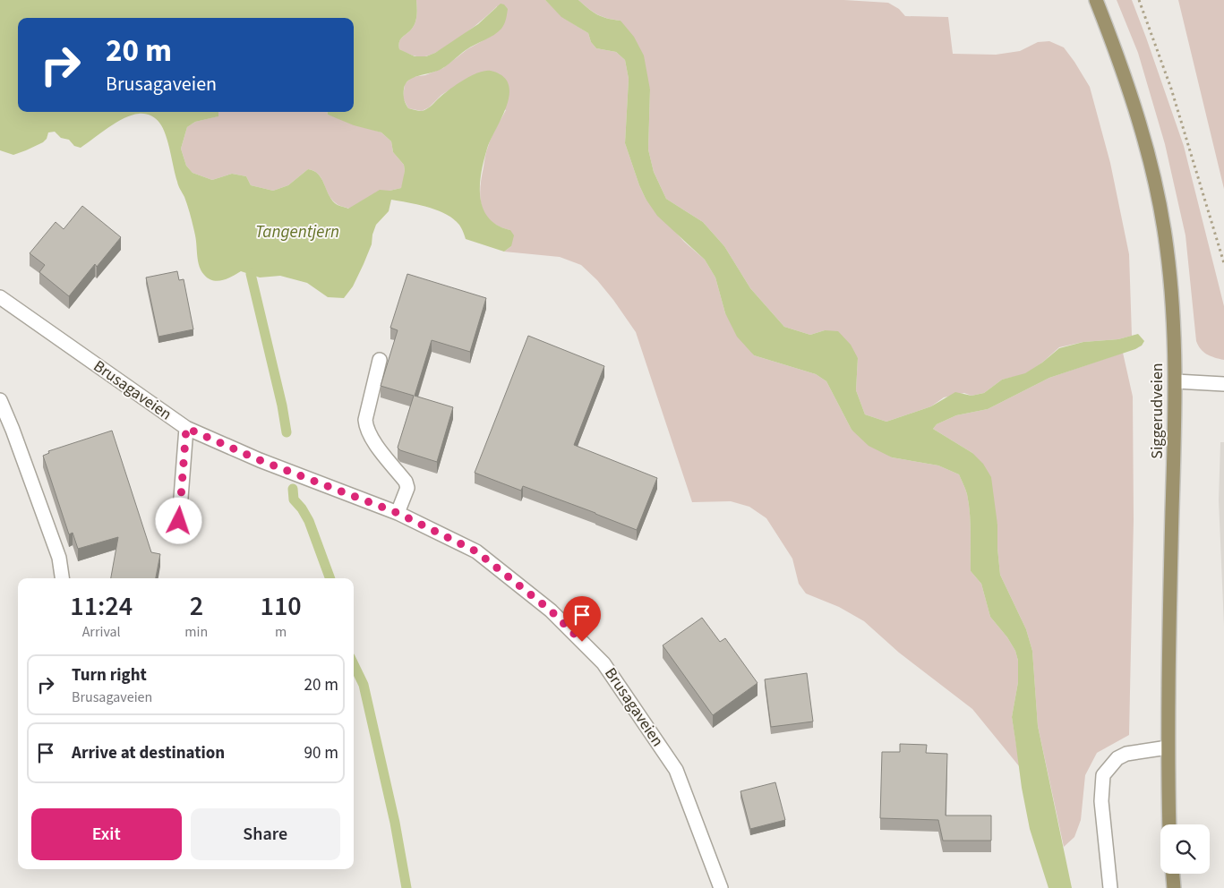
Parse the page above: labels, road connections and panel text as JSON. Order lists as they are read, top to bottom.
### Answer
{
  "streets": {
    "main road": ["Siggerudveien"],
    "street": ["Brusagaveien"]
  },
  "water": ["Tangentjern"],
  "page": {
    "turn": ["20 m", "Brusagaveien"],
    "eta": [
      "11:24",
      "Arrival",
      "2",
      "min",
      "110",
      "m"
    ],
    "list": [
      {
        "name": "Turn right",
        "note": "Brusagaveien",
        "value": "20 m"
      },
      {
        "name": "Arrive at destination",
        "value": "90 m"
      }
    ],
    "buttons": ["Exit", "Share"]
  }
}
